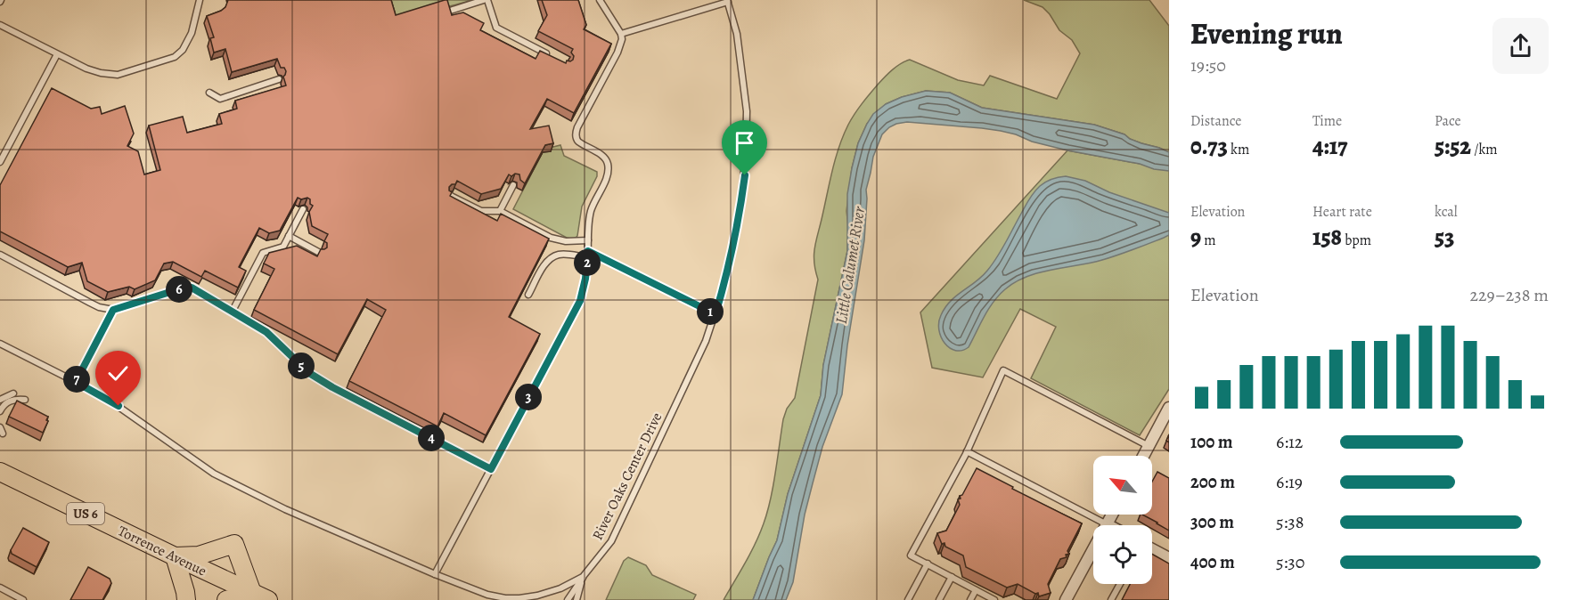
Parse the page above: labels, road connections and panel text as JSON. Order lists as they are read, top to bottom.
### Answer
{
  "streets": {
    "main road": ["US 6", "Torrence Avenue"],
    "lane": ["River Oaks Center Drive"]
  },
  "water": ["Little Calumet River"],
  "north": "top left",
  "page": {
    "heading": ["Evening run", "19:50"],
    "stats": [
      ["Distance", "0.73 km"],
      ["Time", "4:17"],
      ["Pace", "5:52 /km"],
      ["Elevation", "9 m"],
      ["Heart rate", "158 bpm"],
      ["kcal", "53"]
    ],
    "pins": [
      "2",
      "6",
      "1",
      "5",
      "7",
      "3",
      "4"
    ],
    "chart": ["Elevation", "229–238 m"],
    "list": [
      {
        "name": "100 m",
        "note": "6:12"
      },
      {
        "name": "200 m",
        "note": "6:19"
      },
      {
        "name": "300 m",
        "note": "5:38"
      },
      {
        "name": "400 m",
        "note": "5:30"
      }
    ]
  }
}
